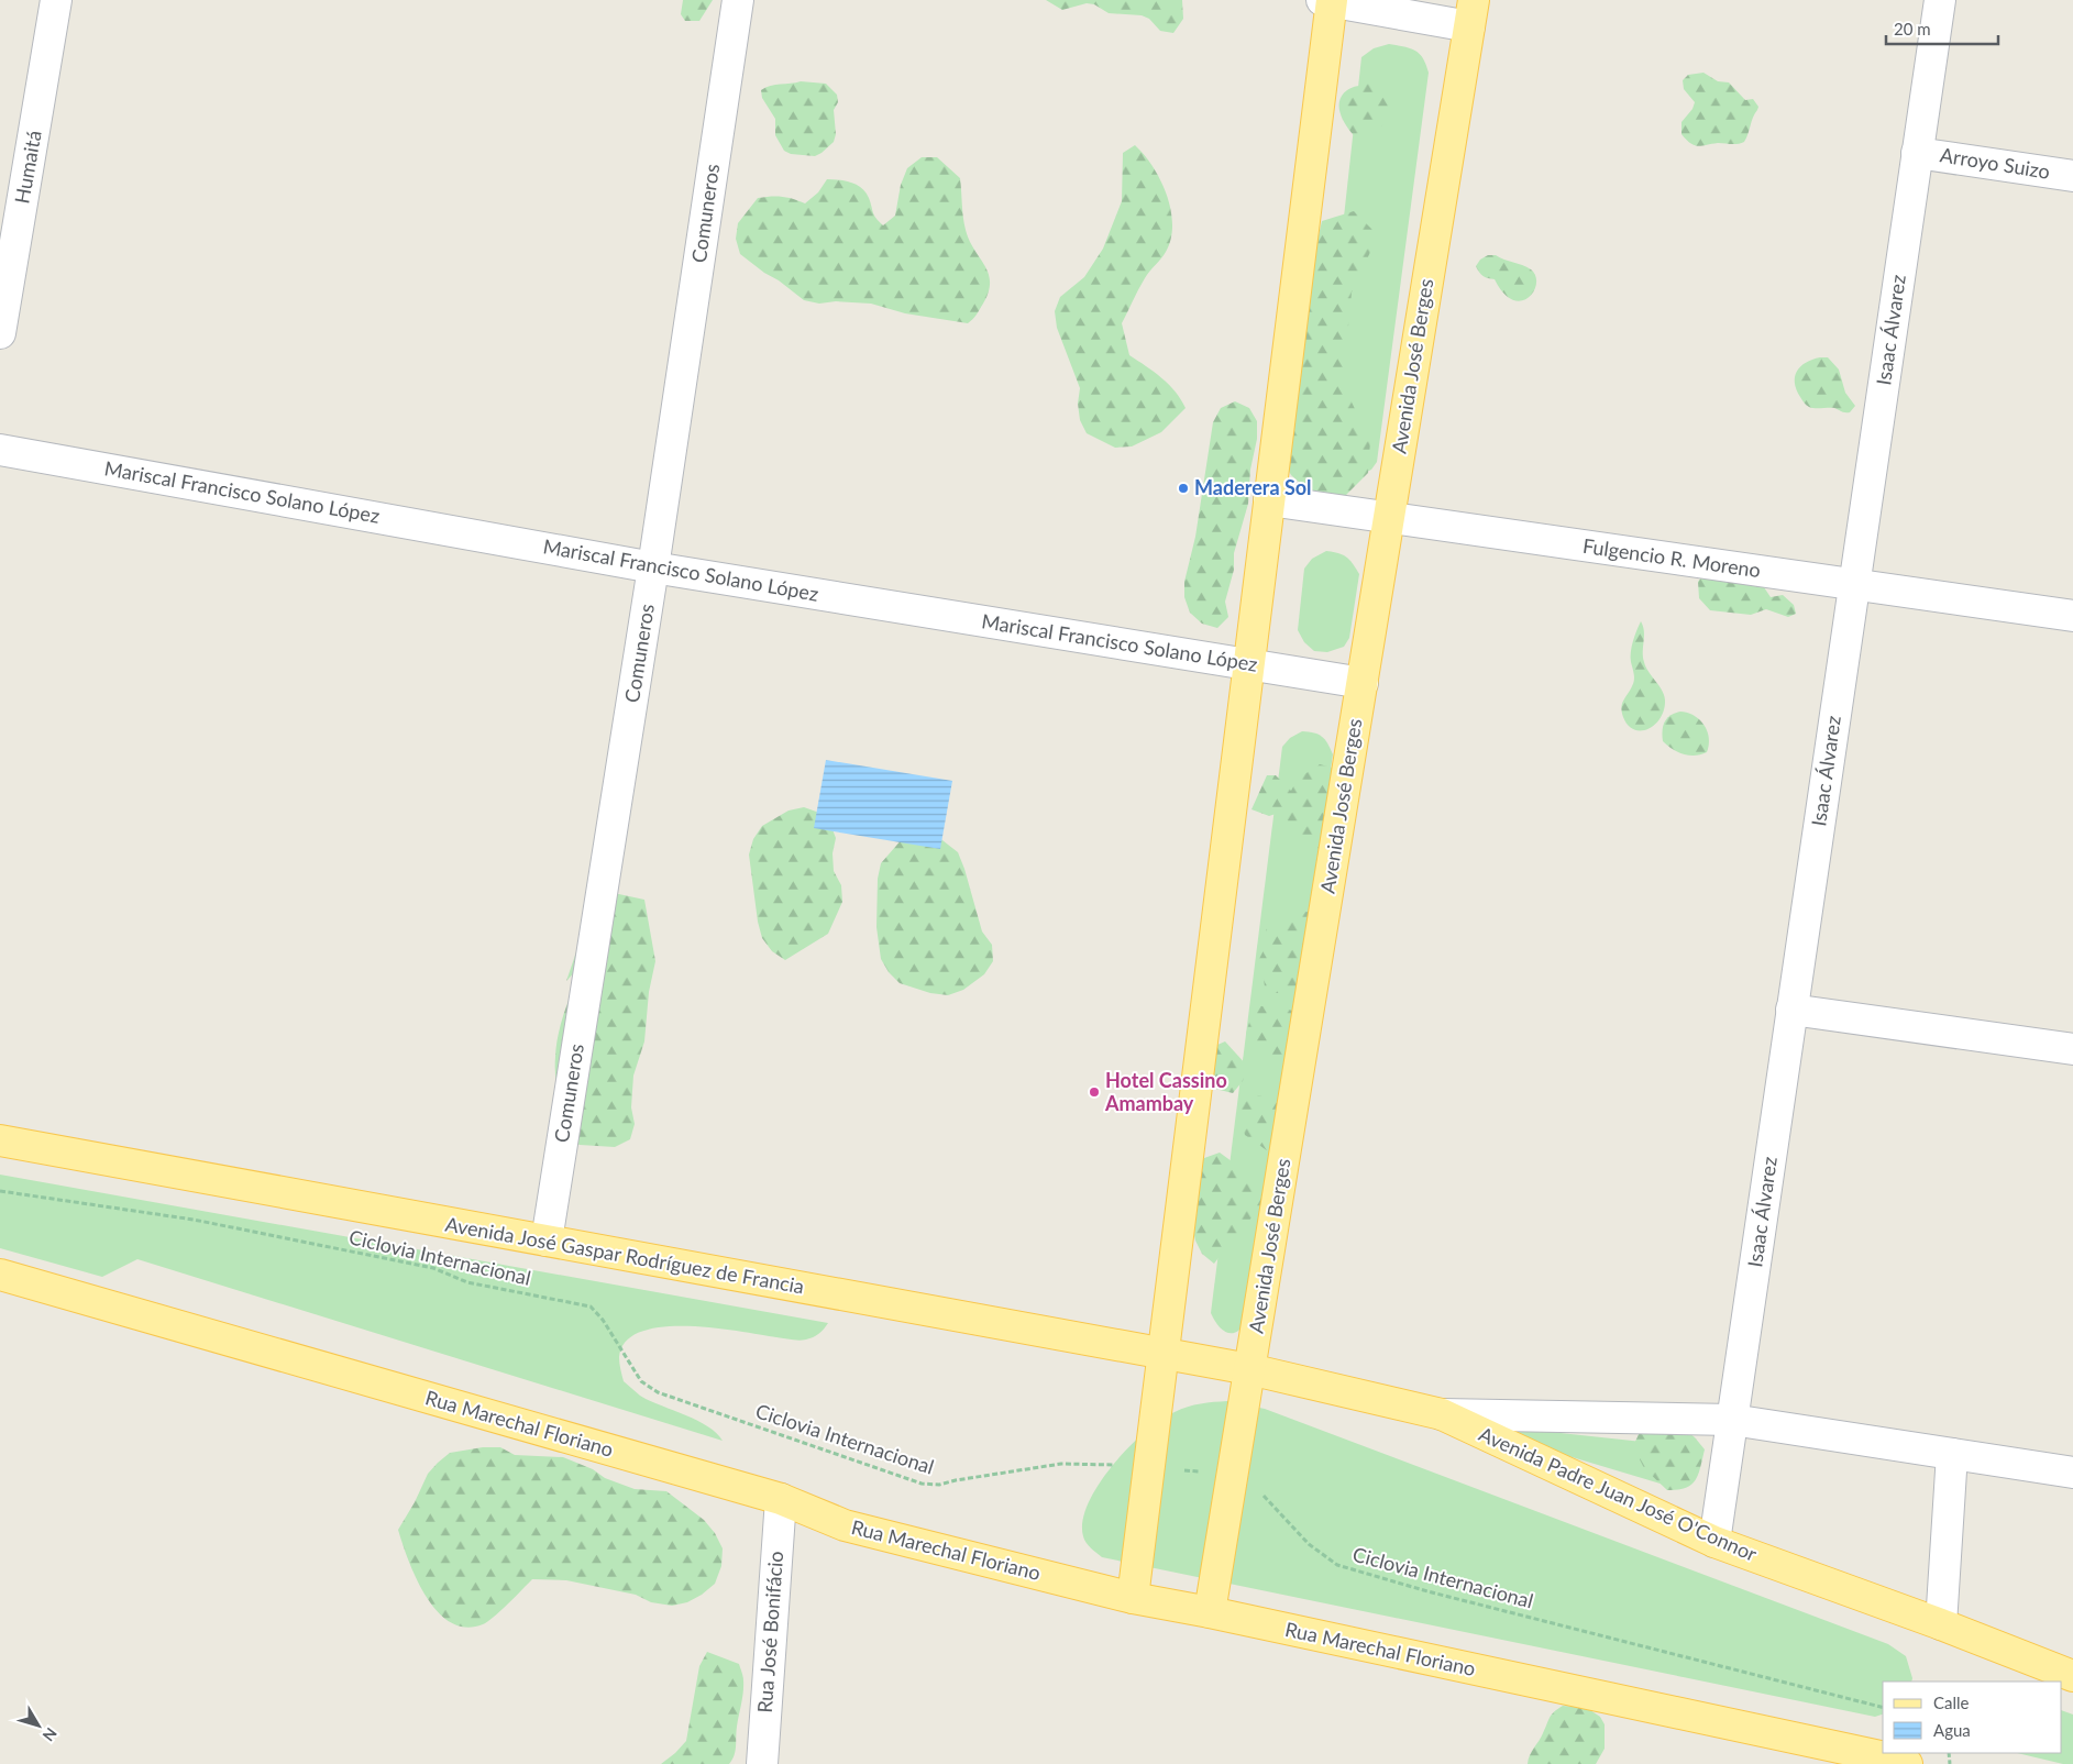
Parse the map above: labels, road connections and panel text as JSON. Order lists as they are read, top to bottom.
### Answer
{
  "streets": {
    "main road": [
      "Avenida José Berges",
      "Avenida José Gaspar Rodríguez de Francia",
      "Rua Marechal Floriano",
      "Avenida Padre Juan José O'Connor"
    ],
    "street": [
      "Arroyo Suizo",
      "Humaitá",
      "Comuneros",
      "Isaac Álvarez",
      "Mariscal Francisco Solano López",
      "Fulgencio R. Moreno",
      "Rua José Bonifácio"
    ],
    "path": ["Ciclovia Internacional"]
  },
  "crossings": [
    ["Arroyo Suizo", "Isaac Álvarez"],
    ["Comuneros", "Mariscal Francisco Solano López"],
    ["Comuneros", "Avenida José Gaspar Rodríguez de Francia"],
    ["Isaac Álvarez", "Fulgencio R. Moreno"],
    ["Isaac Álvarez", "Avenida Padre Juan José O'Connor"],
    ["Avenida José Berges", "Mariscal Francisco Solano López"],
    ["Avenida José Berges", "Fulgencio R. Moreno"],
    ["Avenida José Berges", "Avenida José Gaspar Rodríguez de Francia"],
    ["Avenida José Berges", "Ciclovia Internacional"],
    ["Avenida José Berges", "Rua Marechal Floriano"],
    ["Avenida José Berges", "Avenida Padre Juan José O'Connor"],
    ["Avenida José Gaspar Rodríguez de Francia", "Avenida Padre Juan José O'Connor"],
    ["Rua Marechal Floriano", "Rua José Bonifácio"]
  ],
  "places": ["Maderera Sol", "Hotel Cassino Amambay"],
  "legend": ["Calle", "Agua"],
  "scale_bar": "20 m",
  "north": "bottom right"
}
